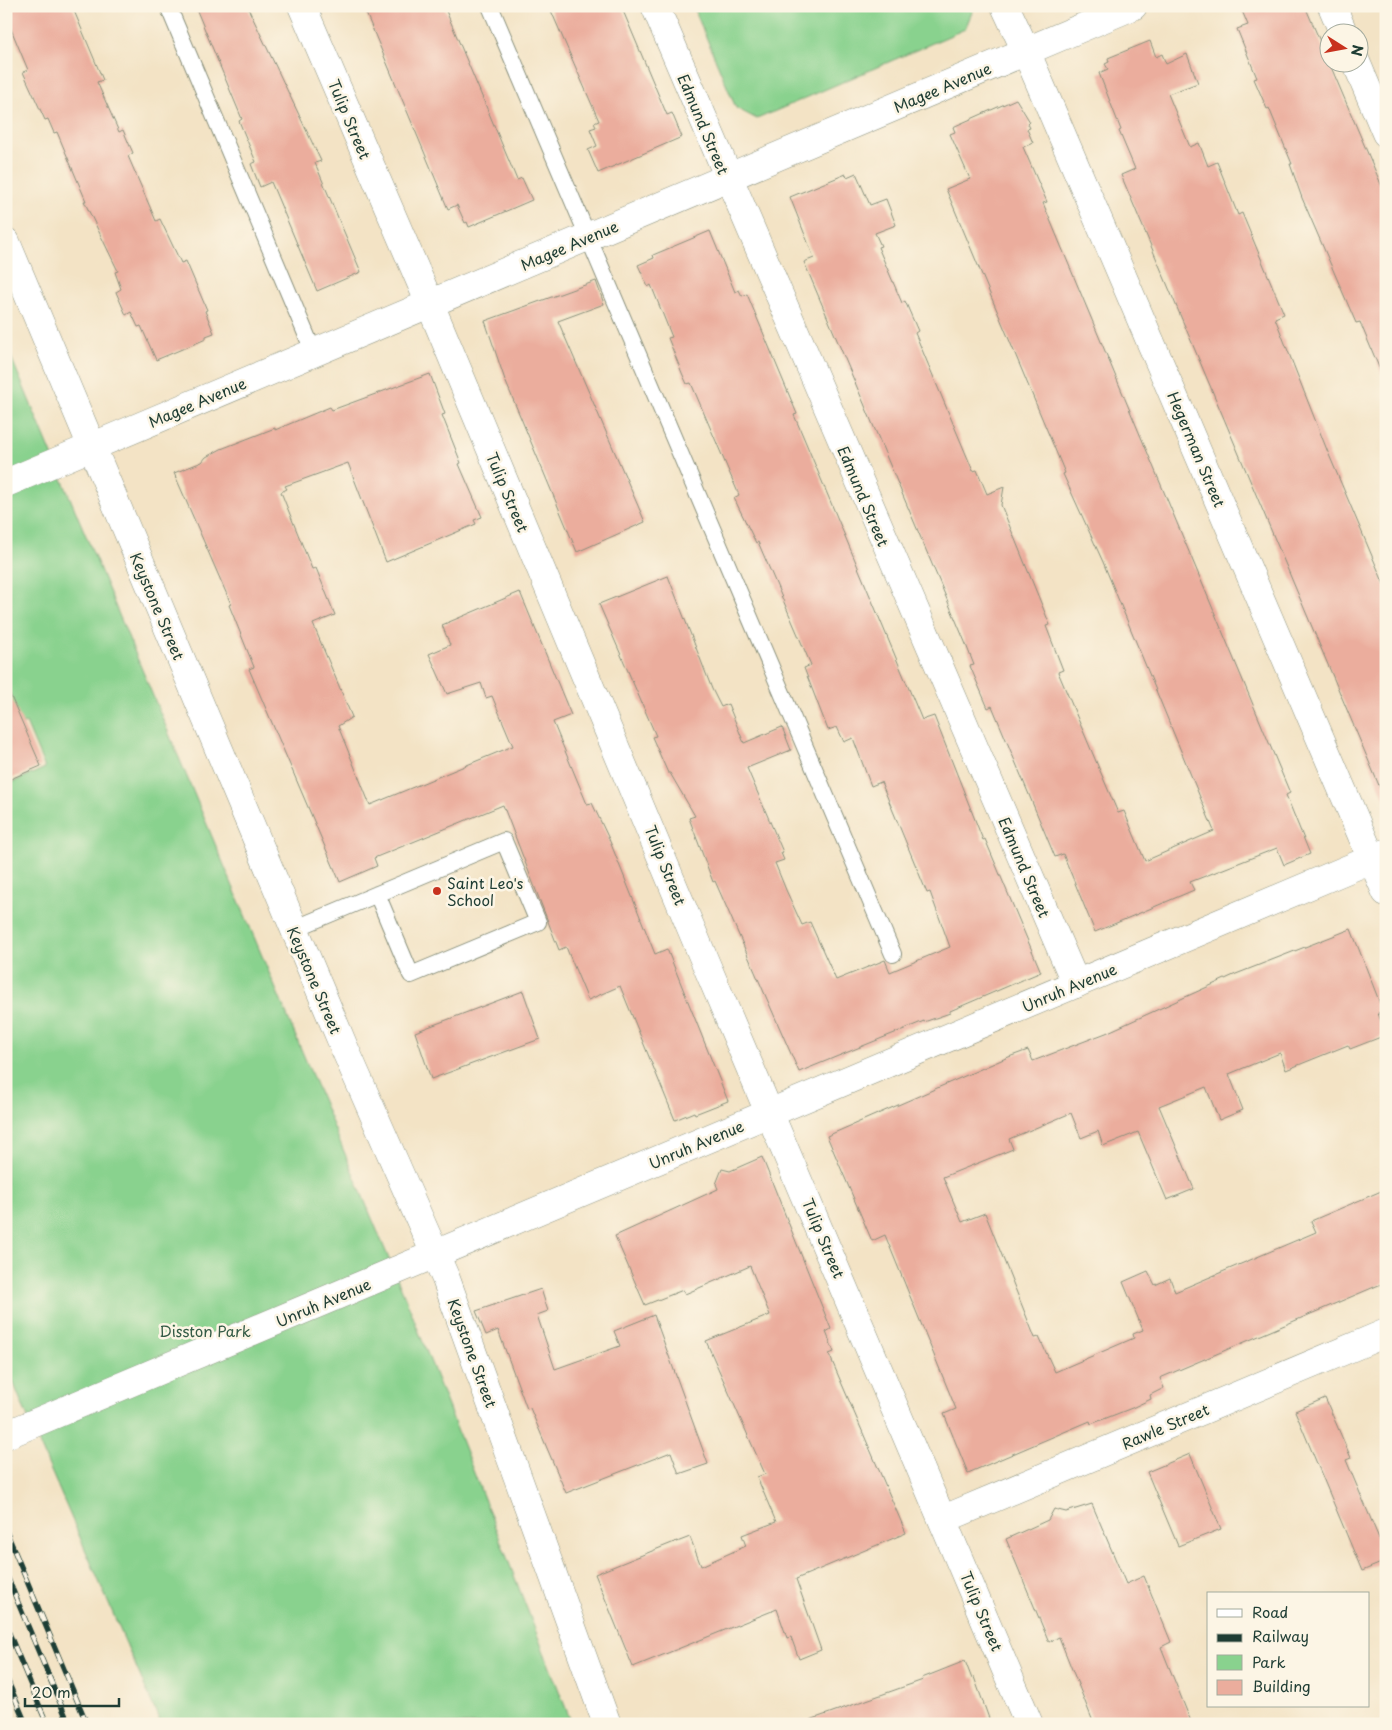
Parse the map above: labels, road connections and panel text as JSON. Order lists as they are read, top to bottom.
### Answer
{
  "streets": {
    "street": [
      "Magee Avenue",
      "Tulip Street",
      "Edmund Street",
      "Hegerman Street",
      "Keystone Street",
      "Unruh Avenue",
      "Rawle Street"
    ]
  },
  "crossings": [
    ["Magee Avenue", "Tulip Street"],
    ["Magee Avenue", "Edmund Street"],
    ["Magee Avenue", "Hegerman Street"],
    ["Magee Avenue", "Keystone Street"],
    ["Tulip Street", "Unruh Avenue"],
    ["Tulip Street", "Rawle Street"],
    ["Edmund Street", "Unruh Avenue"],
    ["Hegerman Street", "Unruh Avenue"],
    ["Keystone Street", "Unruh Avenue"]
  ],
  "parks": ["Disston Park"],
  "places": ["Saint Leo's School"],
  "legend": [
    "Road",
    "Railway",
    "Park",
    "Building"
  ],
  "scale_bar": "20 m",
  "north": "right"
}
